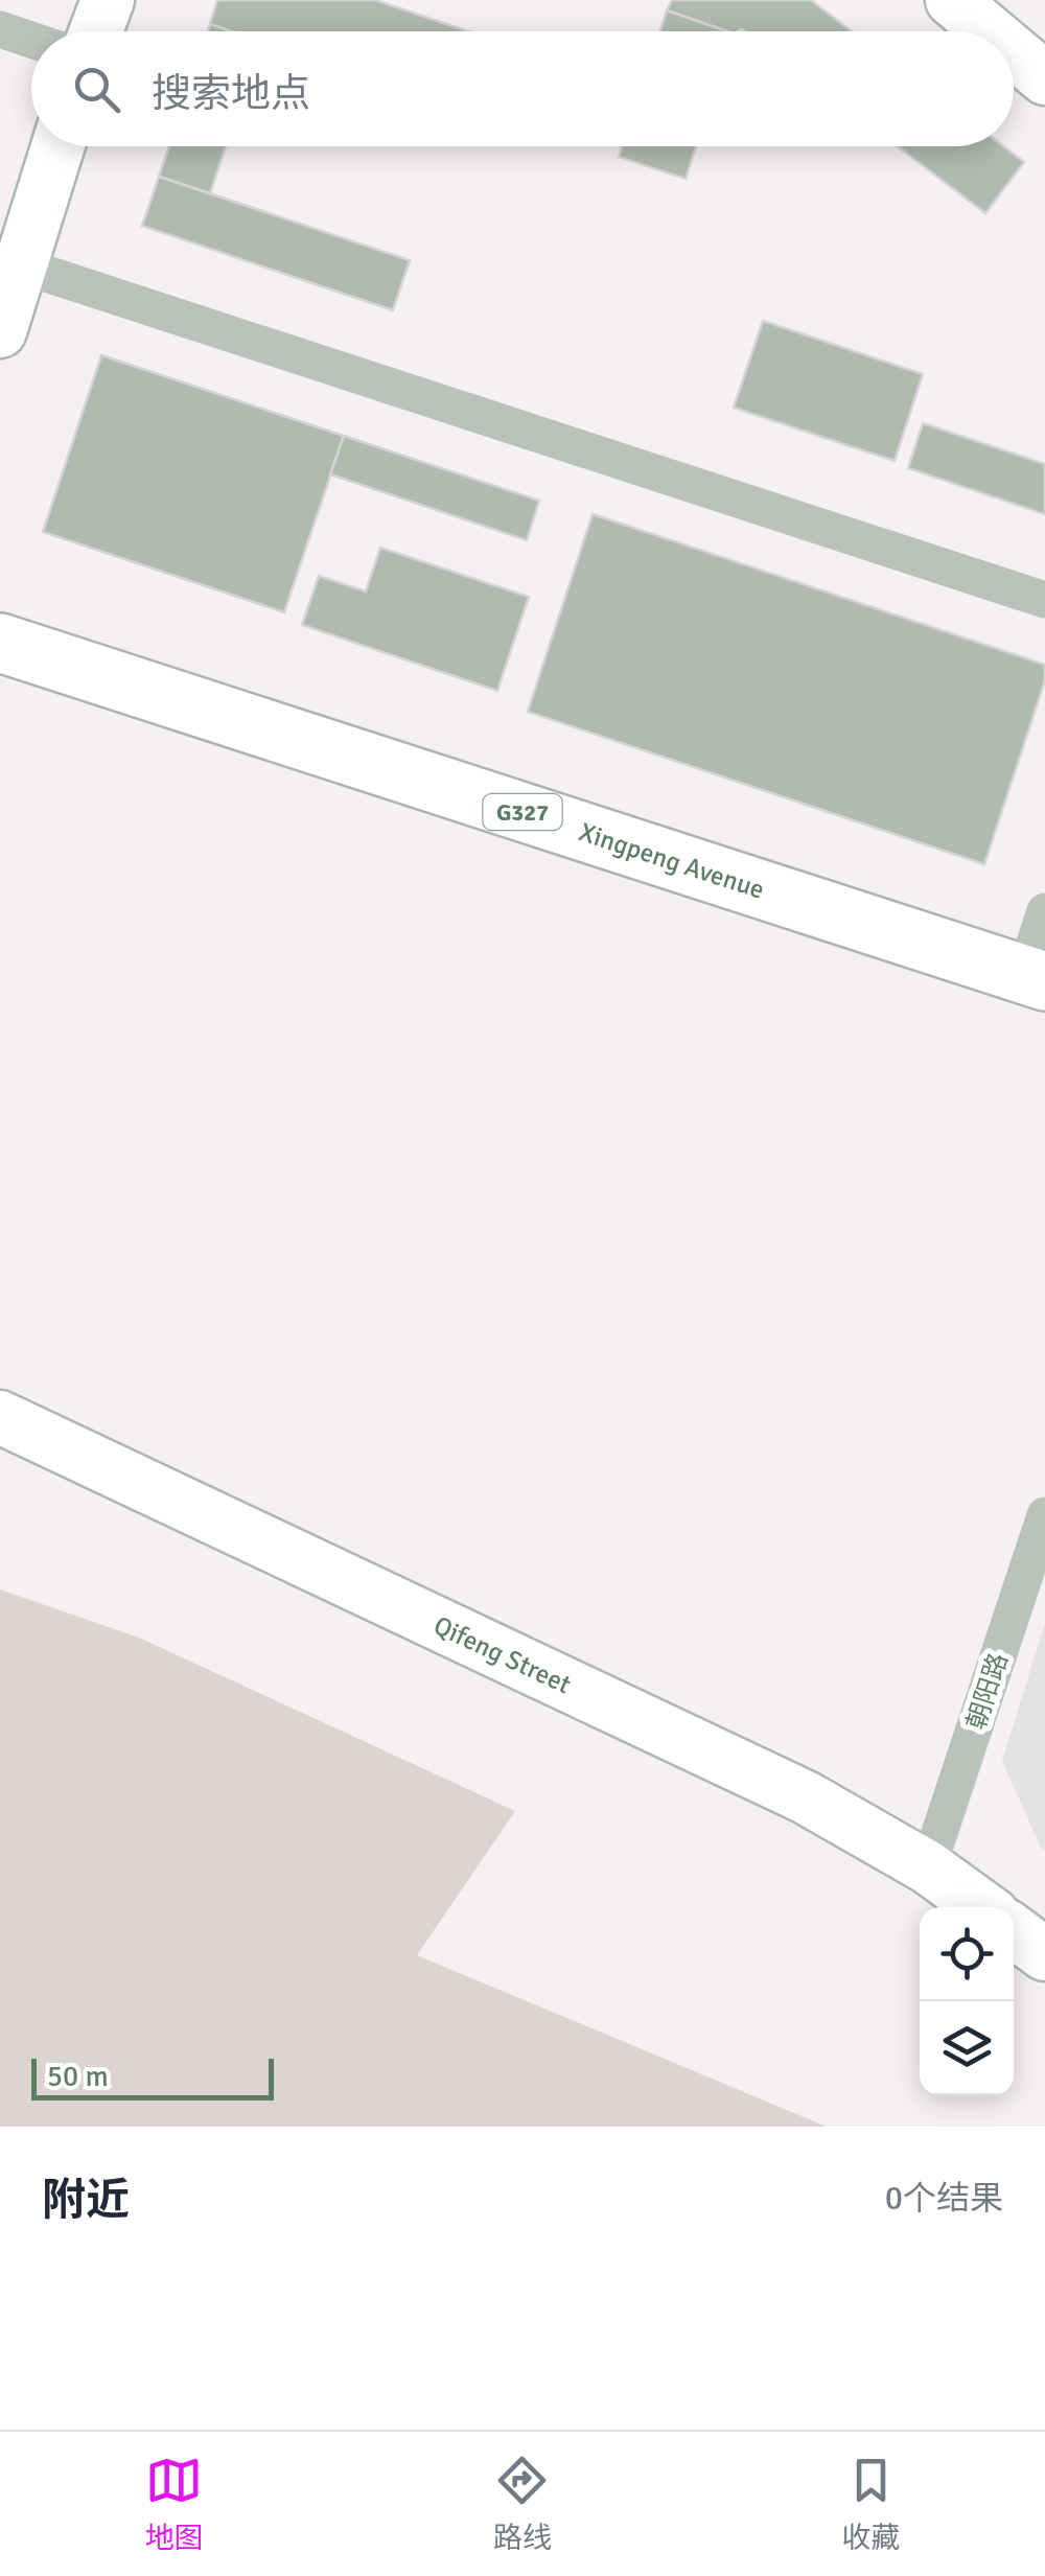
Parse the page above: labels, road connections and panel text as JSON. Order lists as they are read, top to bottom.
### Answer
{
  "streets": {
    "highway": ["G327", "Xingpeng Avenue"],
    "main road": ["Qifeng Street"],
    "street": ["朝阳路"]
  },
  "crossings": [
    ["Qifeng Street", "朝阳路"]
  ],
  "scale_bar": "50 m",
  "page": {
    "search": "搜索地点",
    "scale": "50 m",
    "heading": ["附近", "0个结果"],
    "nav": ["地图", "路线", "收藏"]
  }
}
